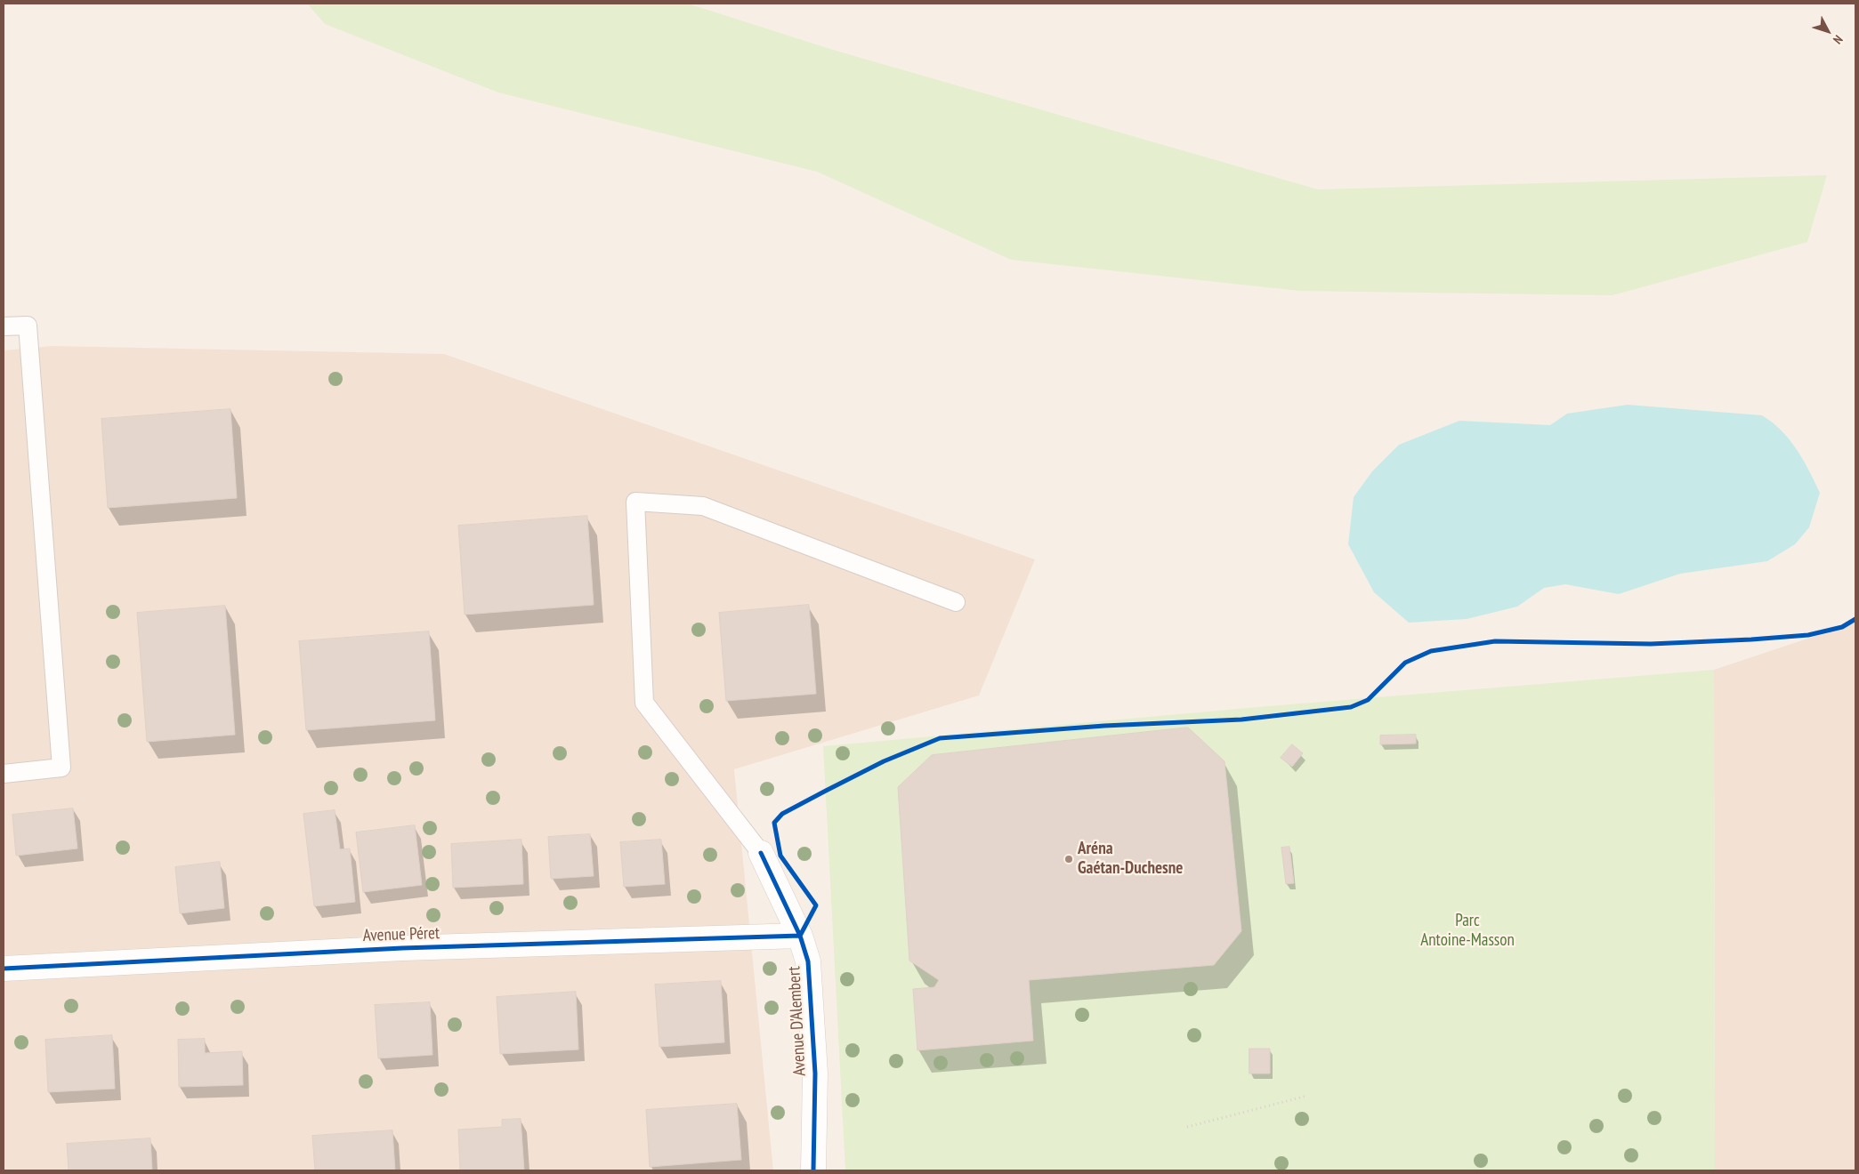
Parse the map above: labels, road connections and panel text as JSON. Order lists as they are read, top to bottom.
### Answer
{
  "streets": {
    "street": ["Avenue Péret", "Avenue D'Alembert"]
  },
  "crossings": [
    ["Avenue Péret", "Avenue D'Alembert"]
  ],
  "parks": ["Parc Antoine-Masson"],
  "places": ["Aréna Gaétan-Duchesne"],
  "north": "bottom right"
}
